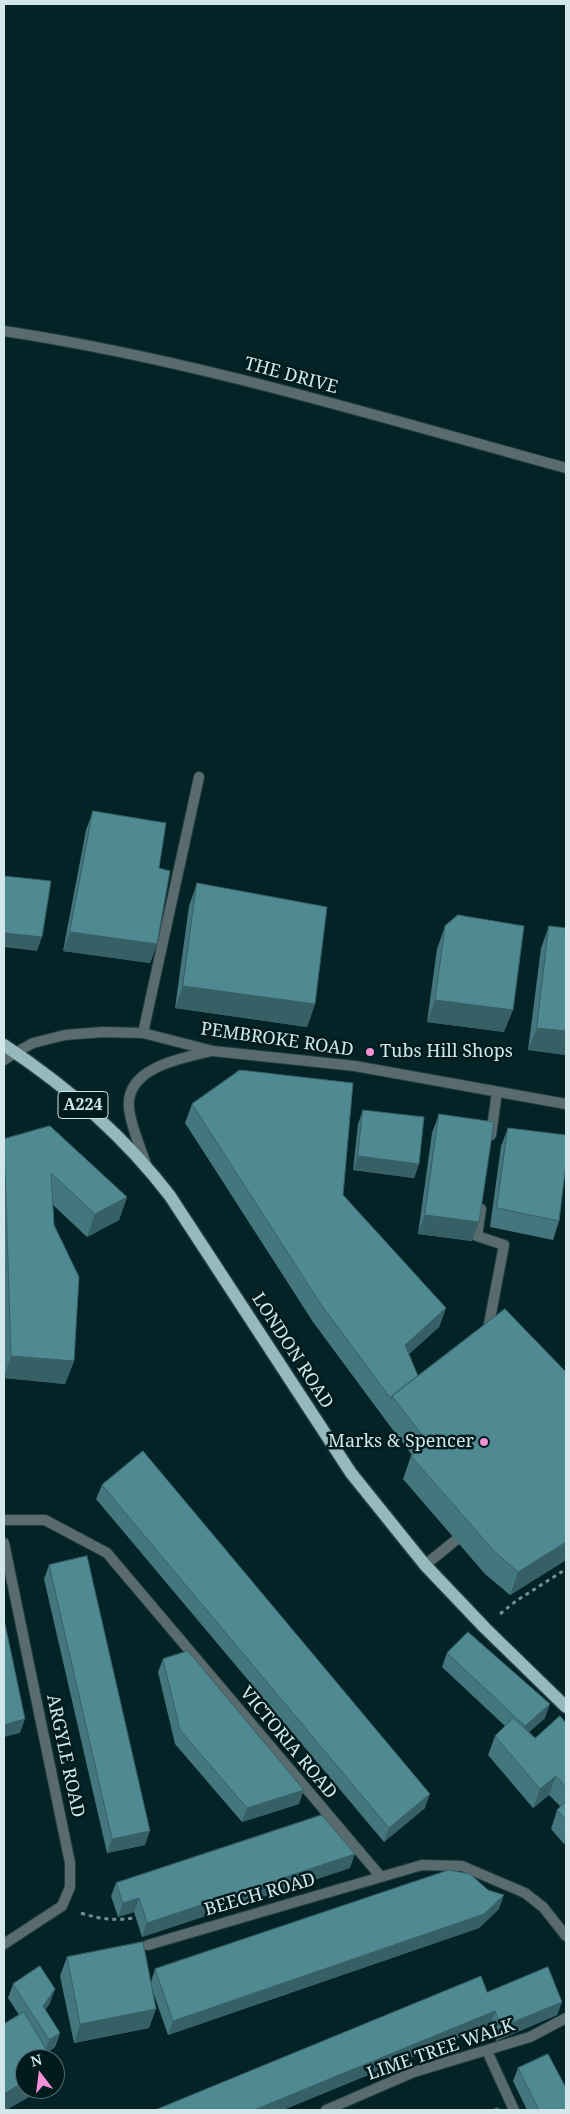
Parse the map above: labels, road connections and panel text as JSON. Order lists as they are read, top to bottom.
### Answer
{
  "streets": {
    "main road": ["A224", "LONDON ROAD"],
    "street": [
      "THE DRIVE",
      "PEMBROKE ROAD",
      "VICTORIA ROAD",
      "ARGYLE ROAD",
      "BEECH ROAD",
      "LIME TREE WALK"
    ]
  },
  "crossings": [
    ["PEMBROKE ROAD", "LONDON ROAD"],
    ["VICTORIA ROAD", "BEECH ROAD"]
  ],
  "places": ["Tubs Hill Shops", "Marks & Spencer"],
  "north": "top"
}
